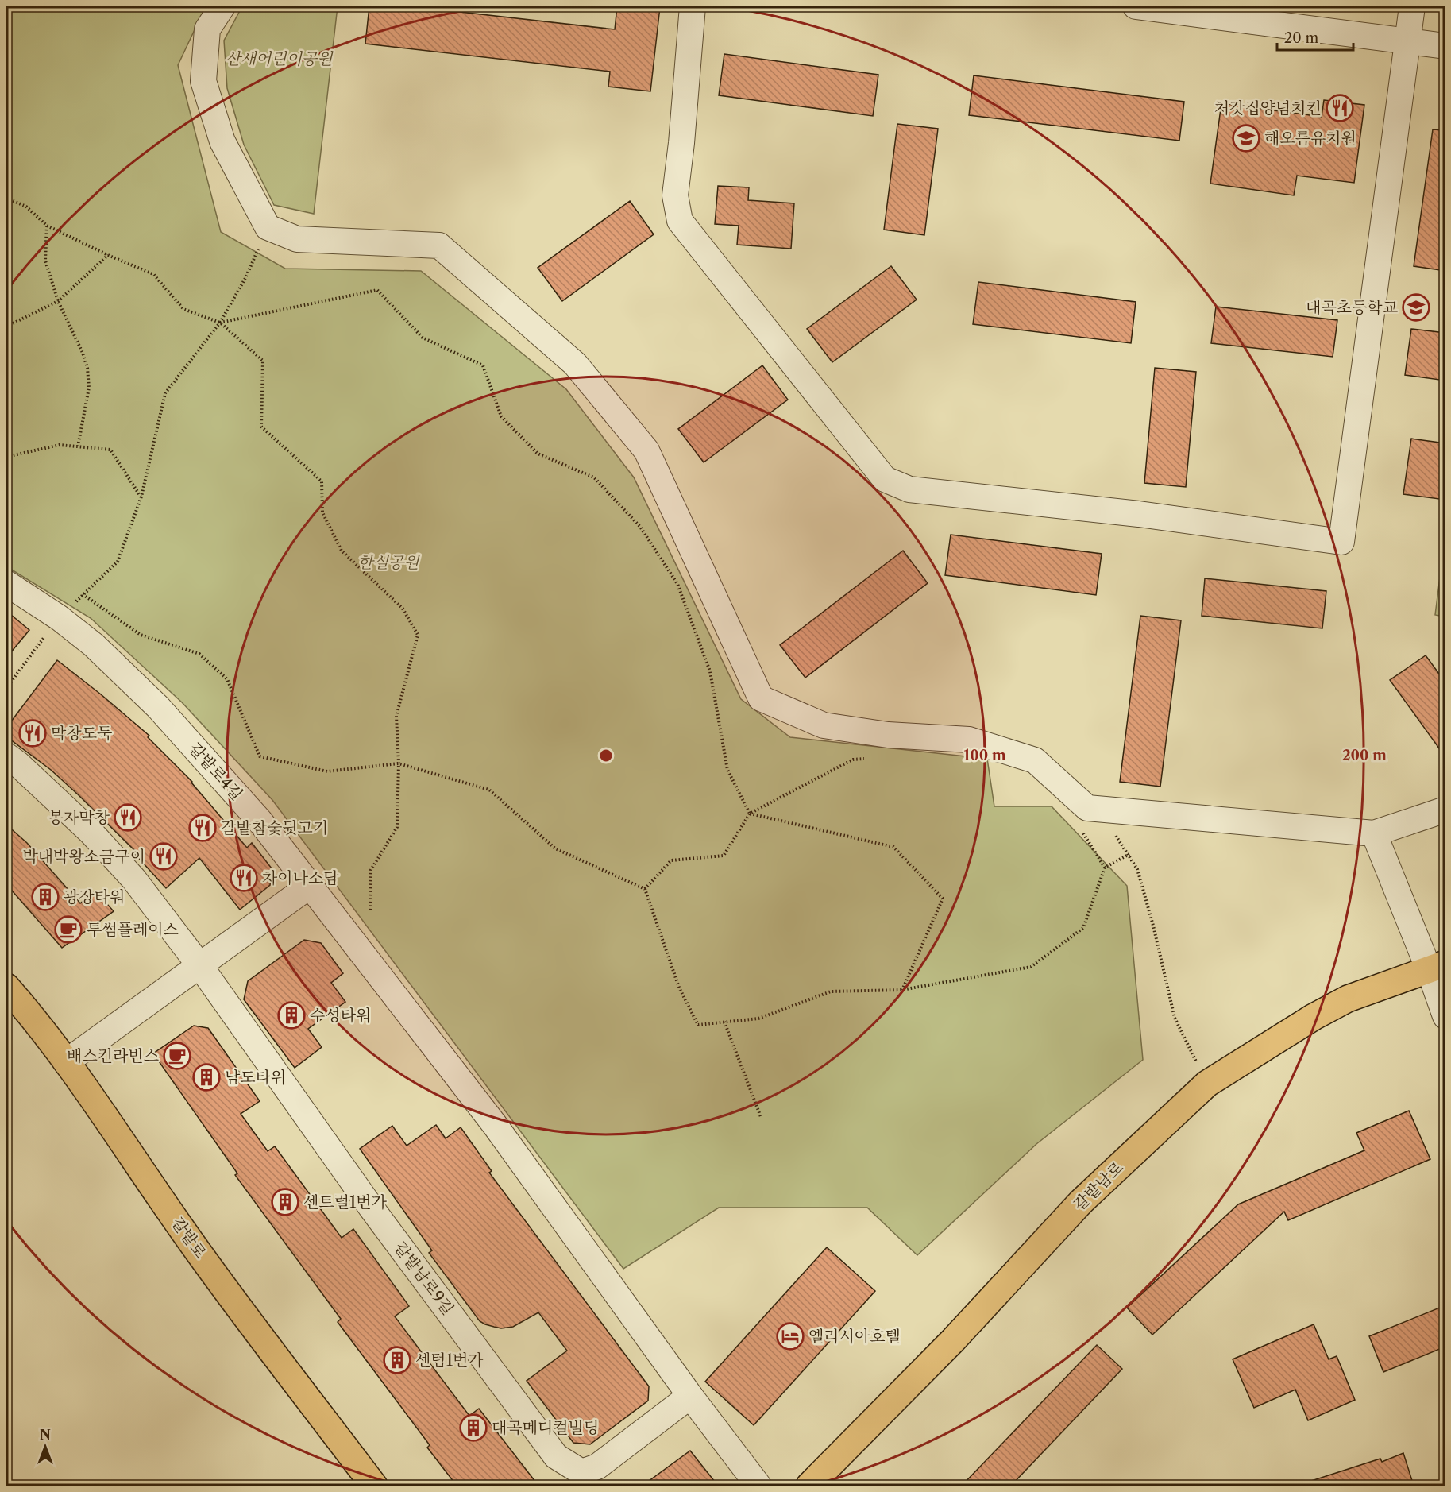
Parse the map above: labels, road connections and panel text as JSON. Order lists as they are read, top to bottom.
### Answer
{
  "streets": {
    "main road": ["갈밭남로", "갈밭로"],
    "street": ["갈밭로4길", "갈밭남로9길"]
  },
  "parks": ["산새어린이공원", "한실공원"],
  "places": {
    "restaurant": [
      "처갓집양념치킨",
      "막창도둑",
      "봉자막창",
      "갈밭참숯뒷고기",
      "박대박왕소금구이",
      "차이나소담"
    ],
    "school or university": ["해오름유치원", "대곡초등학교"],
    "building": [
      "광장타워",
      "수성타워",
      "남도타워",
      "센트럴1번가",
      "센텀1번가",
      "대곡메디컬빌딩"
    ],
    "cafe": ["투썸플레이스", "배스킨라빈스"],
    "hotel": ["엘리시아호텔"]
  },
  "scale_bar": "20 m",
  "north": "top",
  "rings": ["100 m", "200 m"]
}
